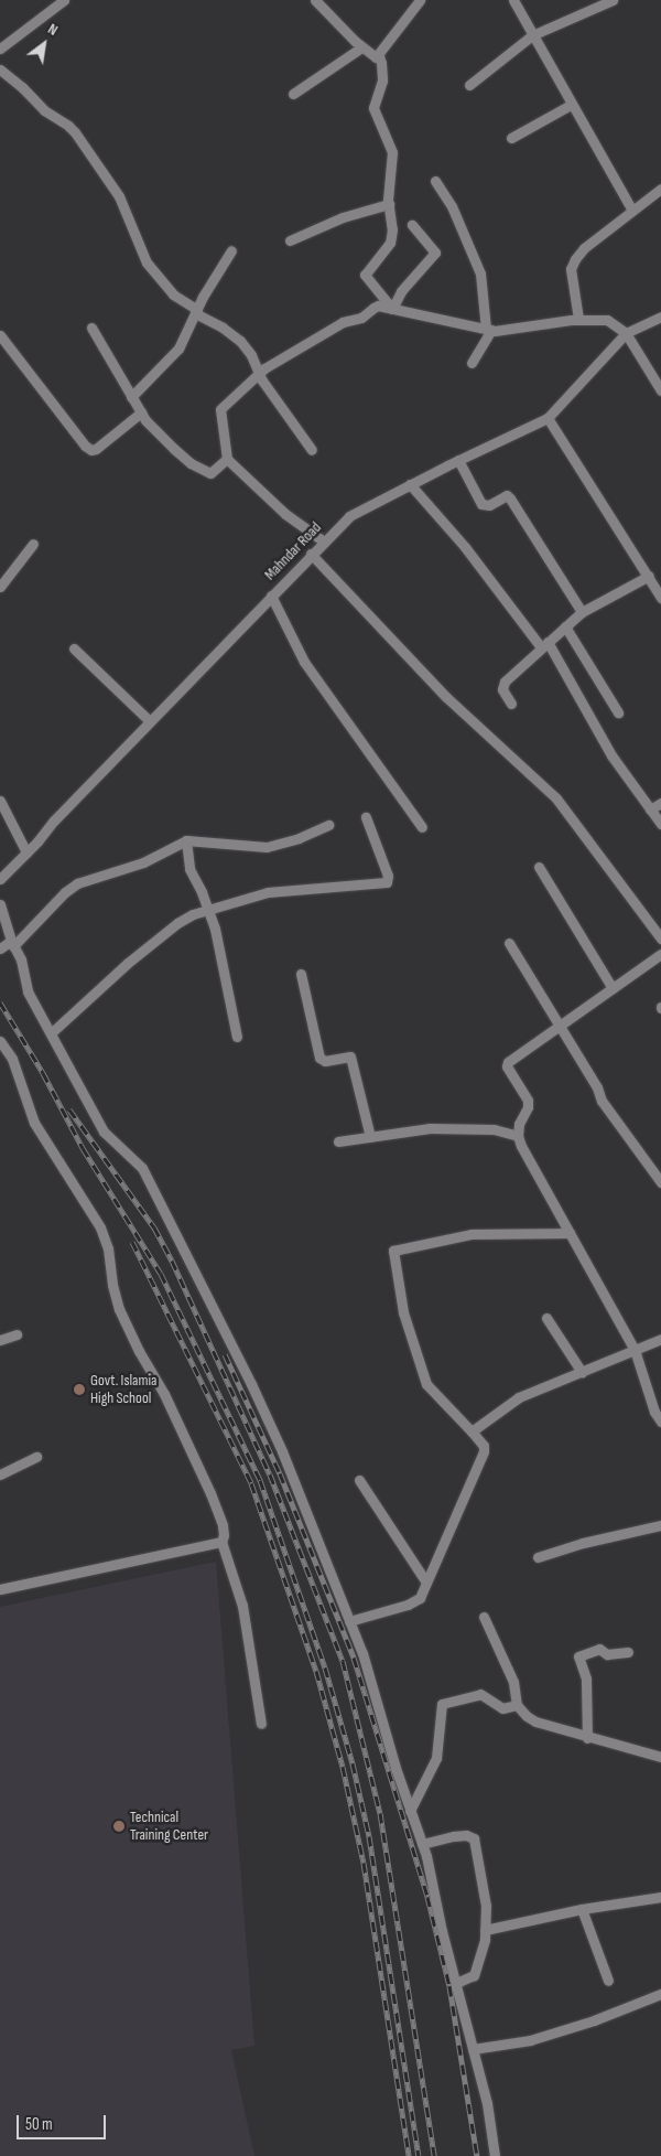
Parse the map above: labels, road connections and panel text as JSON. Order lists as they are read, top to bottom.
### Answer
{
  "streets": {
    "street": ["Mahndar Road"]
  },
  "places": ["Govt. Islamia High School", "Technical Training Center"],
  "scale_bar": "50 m",
  "north": "top right"
}
